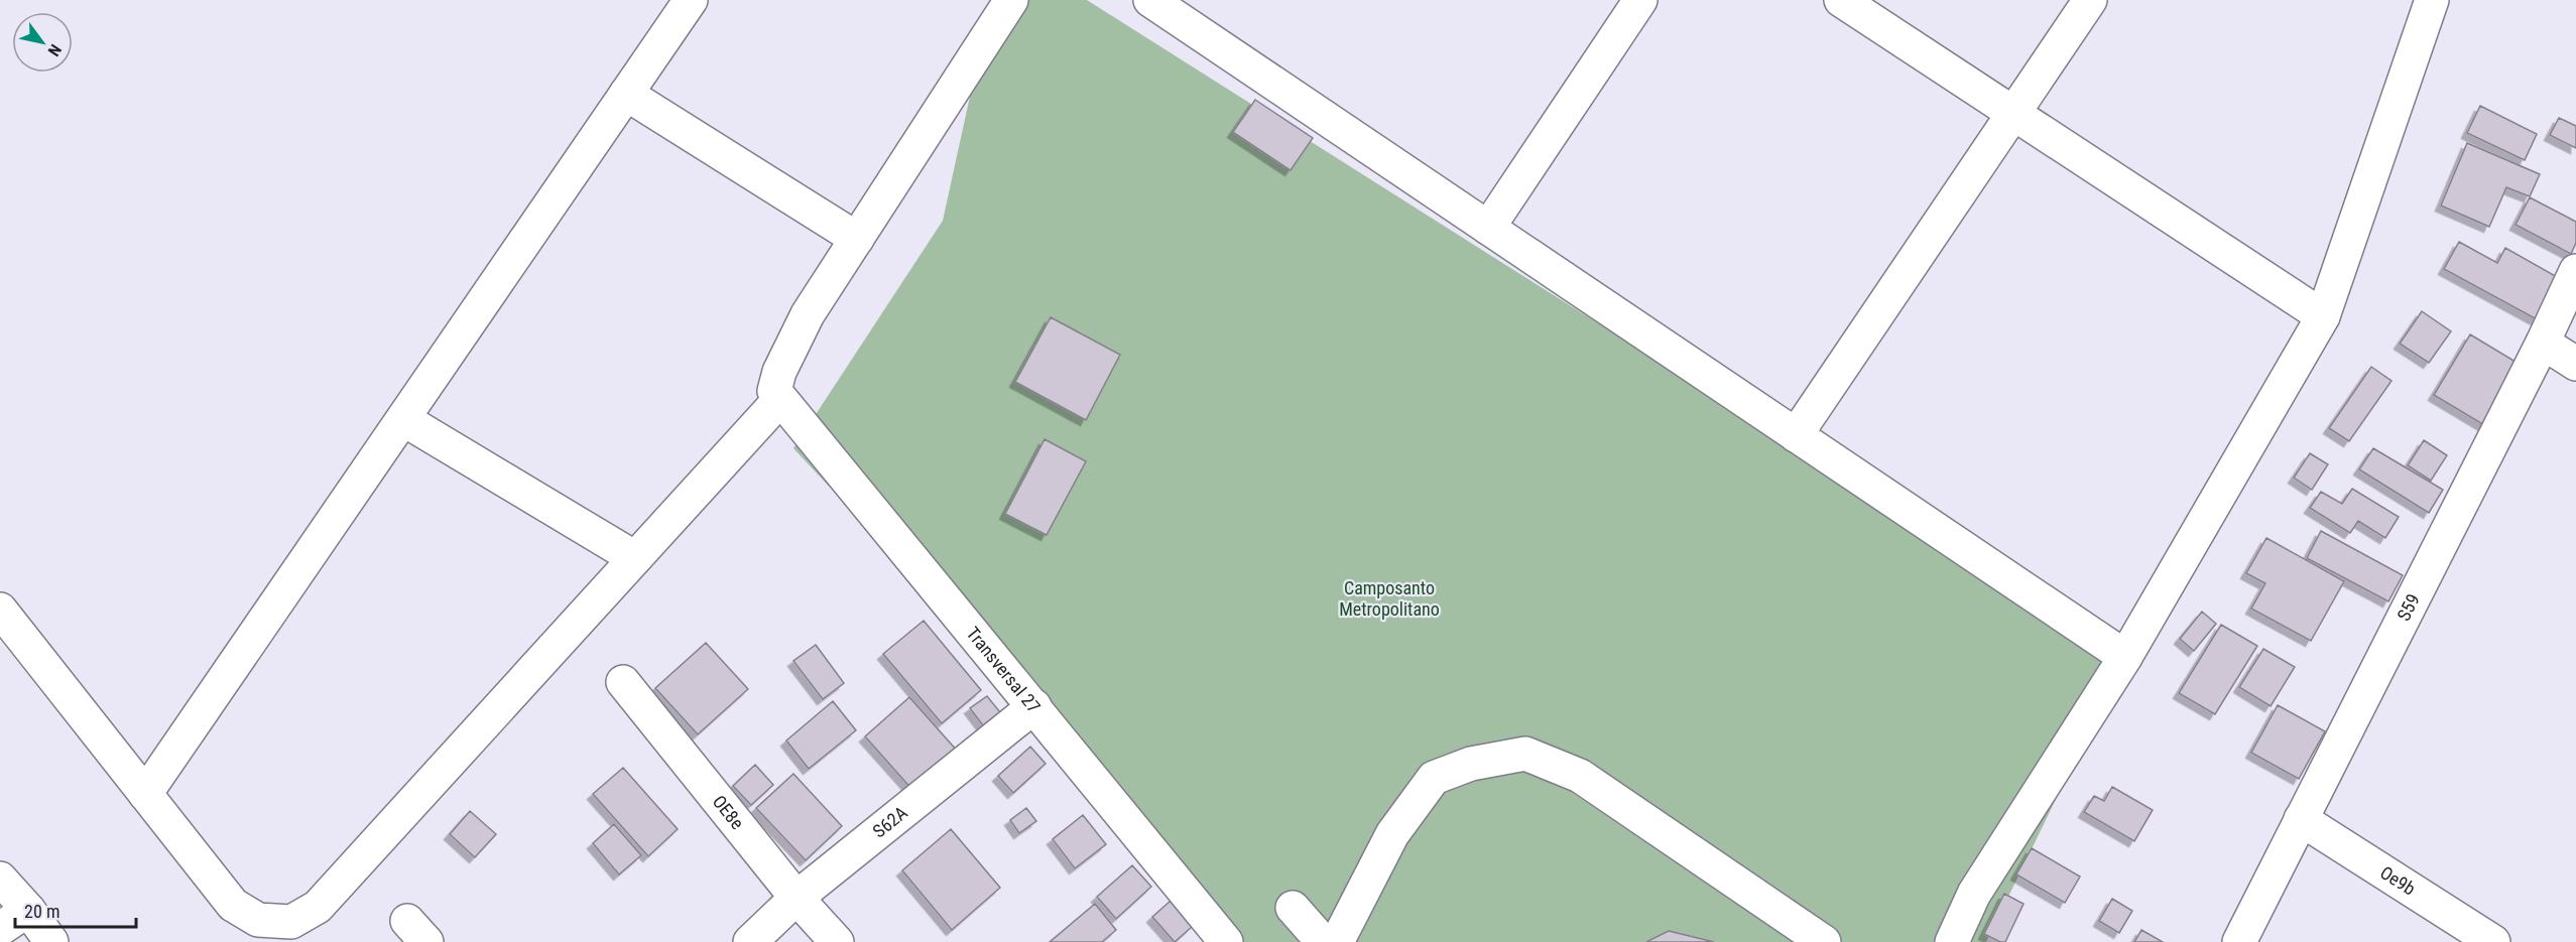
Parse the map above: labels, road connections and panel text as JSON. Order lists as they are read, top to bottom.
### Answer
{
  "streets": {
    "street": [
      "S59",
      "Transversal 27",
      "OE8e",
      "S62A",
      "Oe9b"
    ]
  },
  "crossings": [
    ["S59", "Oe9b"],
    ["Transversal 27", "S62A"],
    ["OE8e", "S62A"]
  ],
  "parks": ["Camposanto Metropolitano"],
  "scale_bar": "20 m",
  "north": "bottom right"
}
